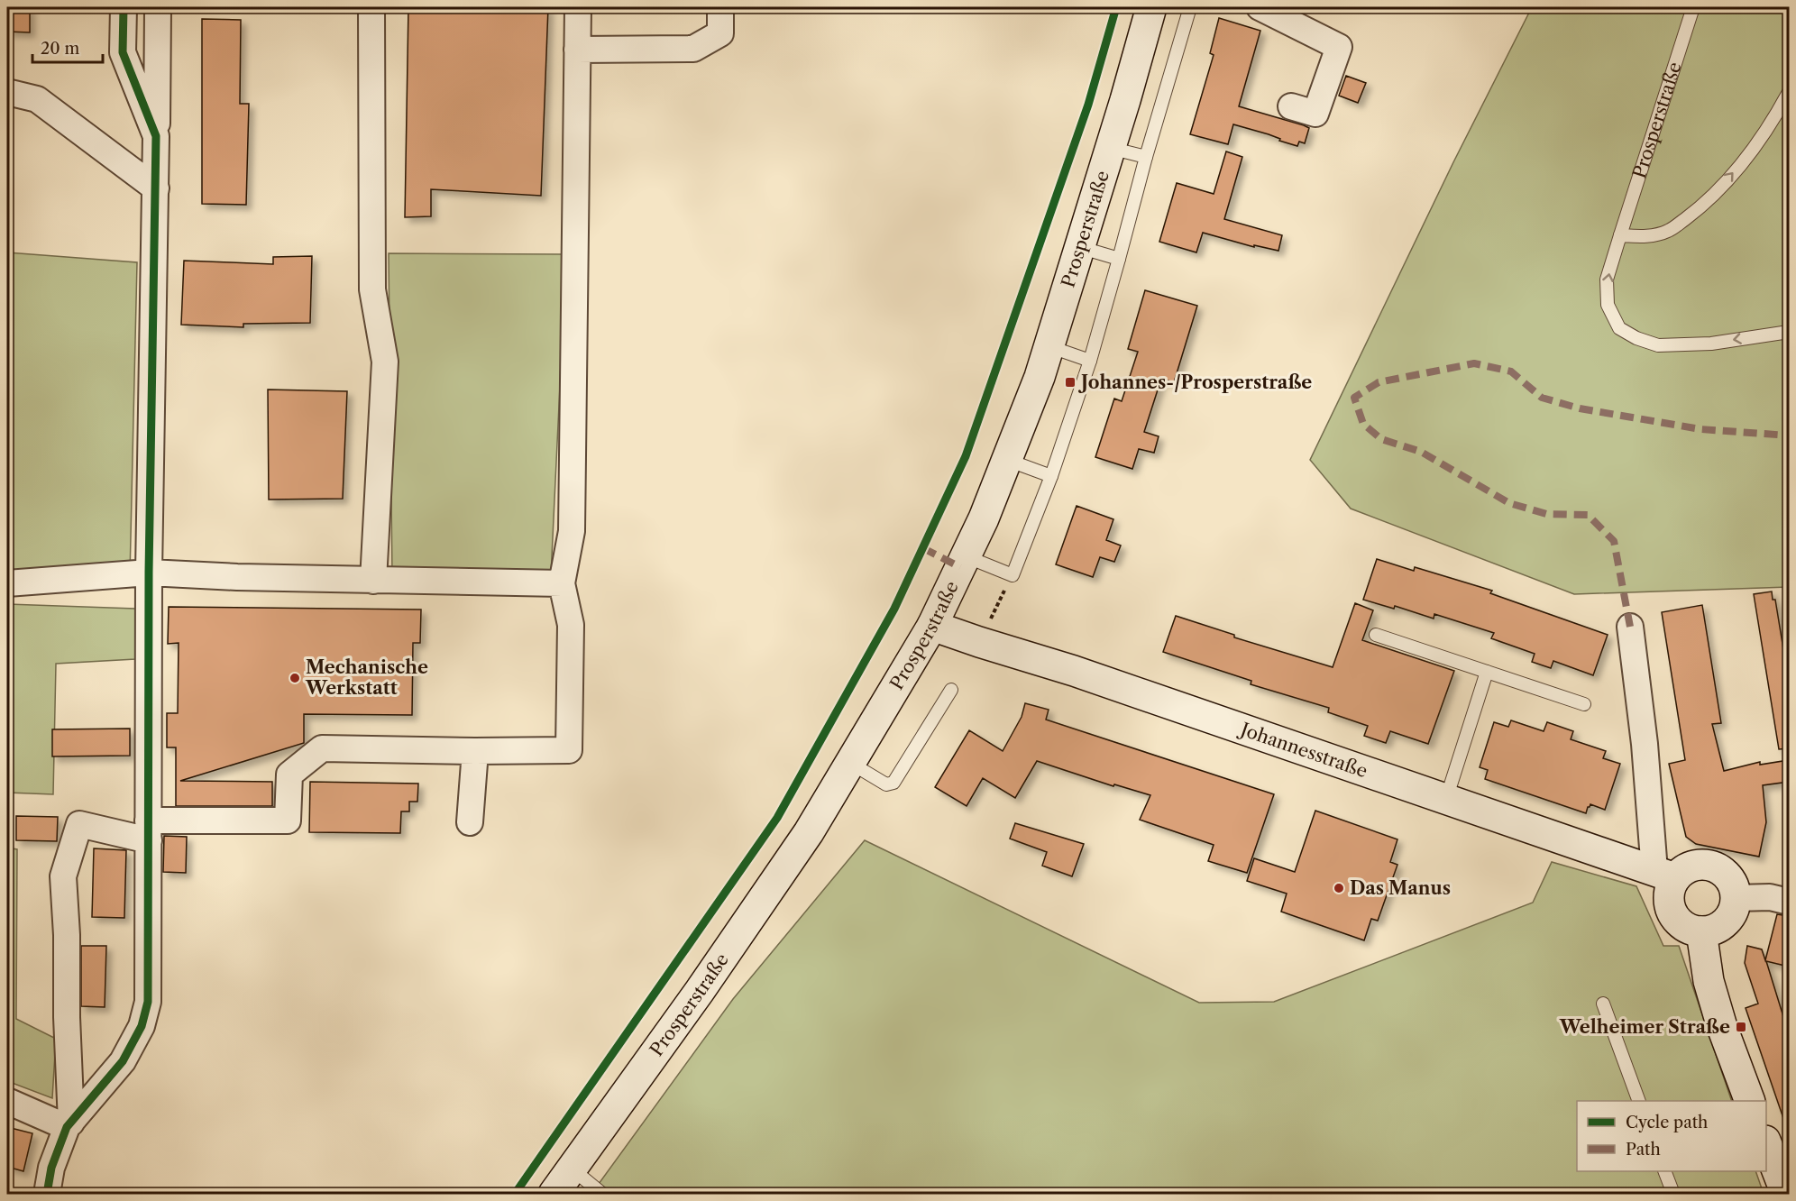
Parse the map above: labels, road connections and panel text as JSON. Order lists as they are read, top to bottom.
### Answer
{
  "streets": {
    "main road": ["Prosperstraße", "Johannesstraße"]
  },
  "crossings": [
    ["Prosperstraße", "Johannesstraße"]
  ],
  "places": {
    "transit": ["Johannes-/Prosperstraße", "Welheimer Straße"],
    "other": ["Mechanische Werkstatt", "Das Manus"]
  },
  "legend": ["Cycle path", "Path"],
  "scale_bar": "20 m"
}
